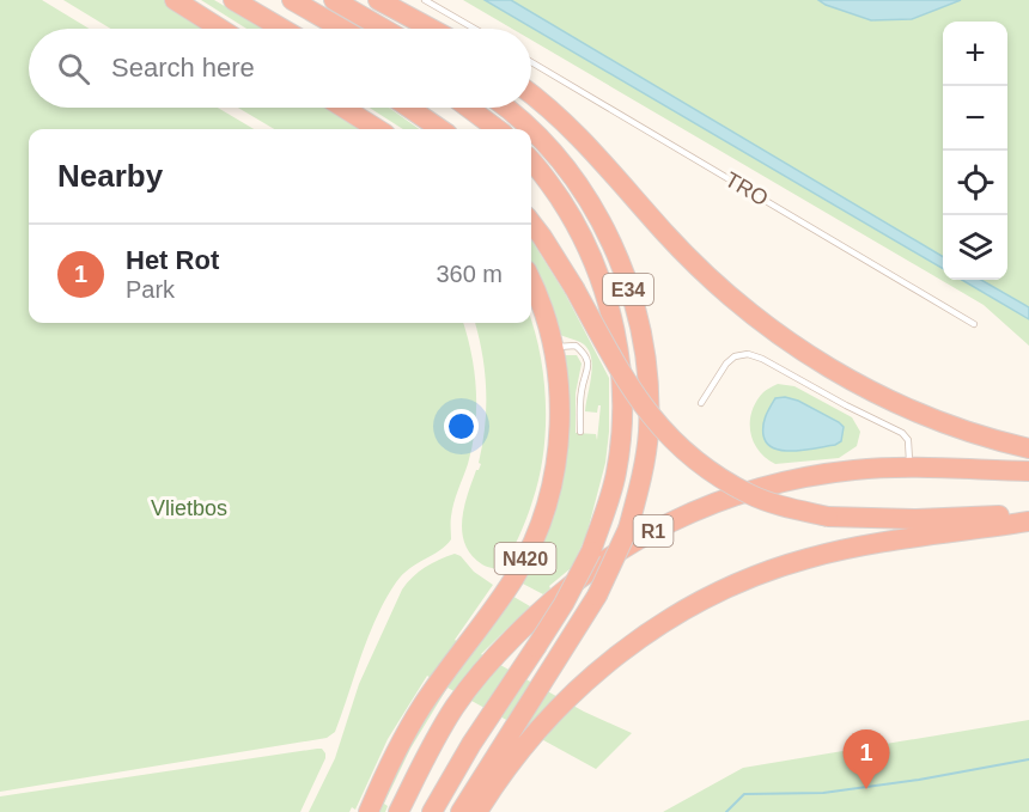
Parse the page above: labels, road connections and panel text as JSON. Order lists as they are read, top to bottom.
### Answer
{
  "streets": {
    "highway": ["E34", "R1", "N420"],
    "lane": ["TRO"]
  },
  "parks": ["Vlietbos"],
  "page": {
    "map_buttons": ["+", "−"],
    "search": "Search here",
    "heading": "Nearby",
    "list": [
      {
        "mark": "1",
        "name": "Het Rot",
        "note": "Park",
        "value": "360 m"
      }
    ],
    "pins": "1"
  }
}
